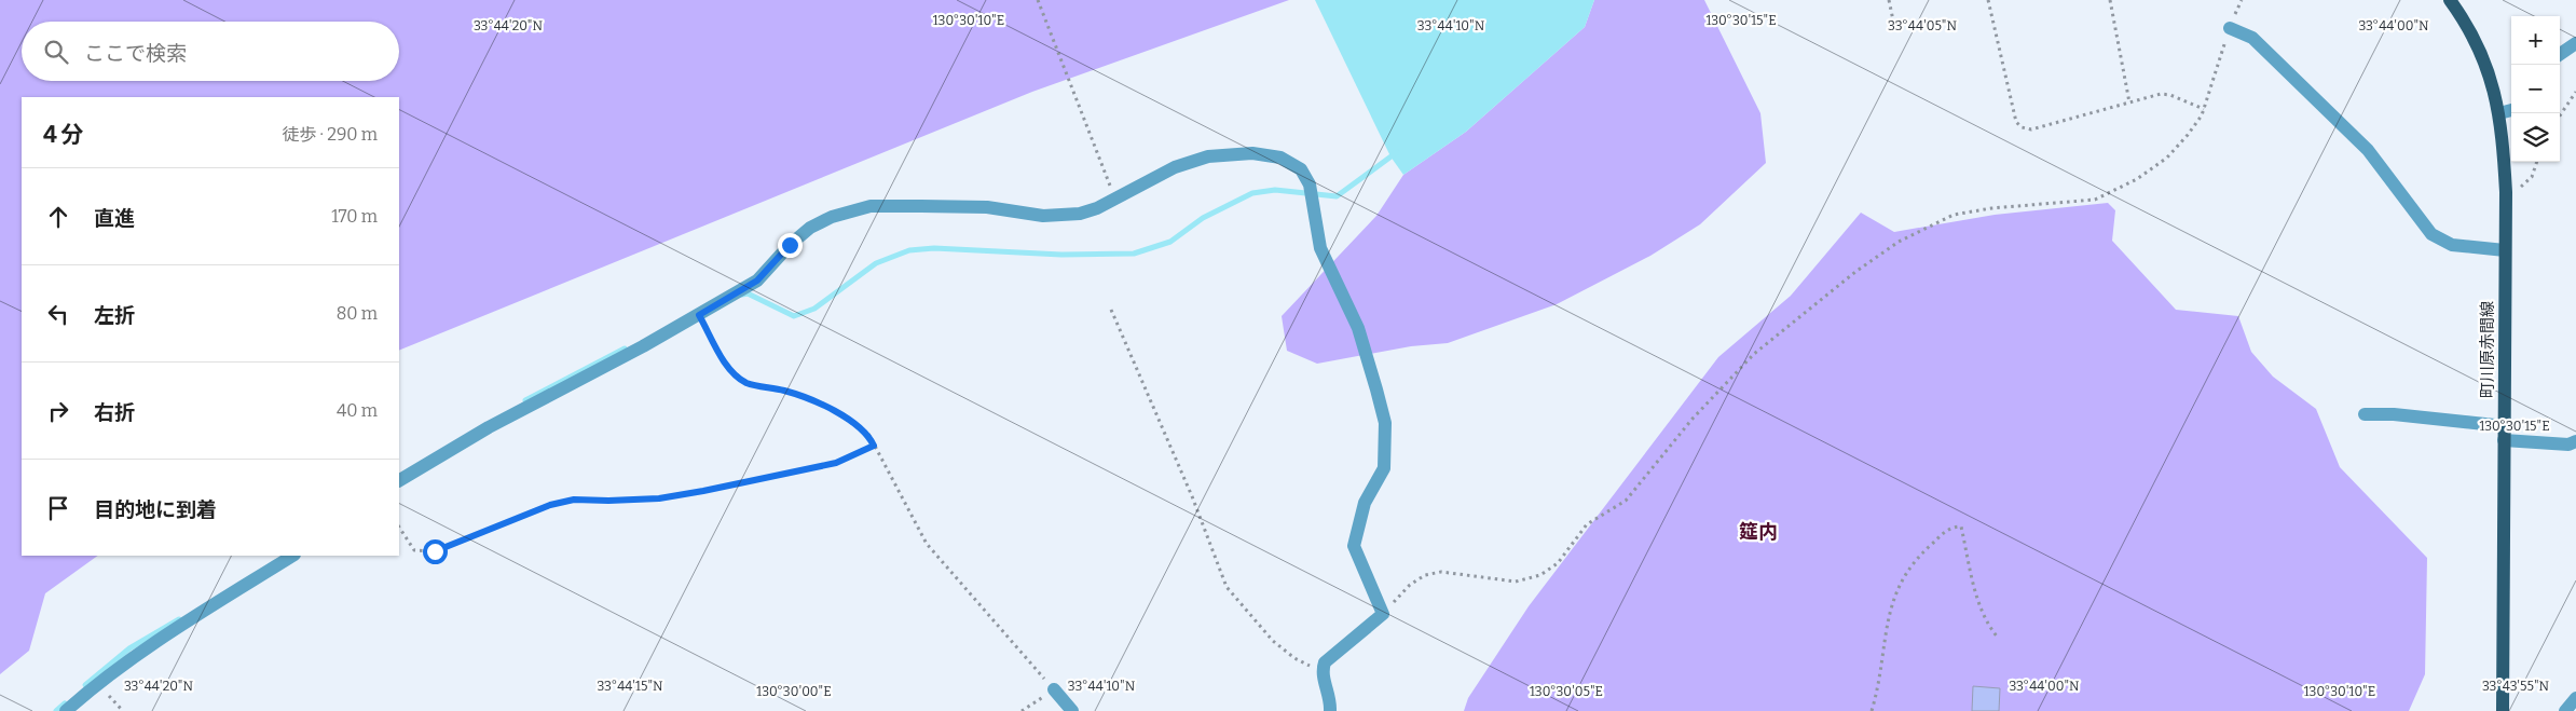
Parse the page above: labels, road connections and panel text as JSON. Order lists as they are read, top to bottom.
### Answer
{
  "streets": {
    "main road": ["町川原赤間線"]
  },
  "districts": ["筵内"],
  "page": {
    "map_buttons": ["+", "−"],
    "search": "ここで検索",
    "heading": ["4 分", "徒歩 · 290 m"],
    "list": [
      ["直進", "170 m"],
      ["左折", "80 m"],
      ["右折", "40 m"],
      "目的地に到着"
    ]
  },
  "coordinates": [
    "130°30'10\"E",
    "130°30'15\"E",
    "33°44'20\"N",
    "33°44'10\"N",
    "33°44'05\"N",
    "33°44'00\"N",
    "33°44'15\"N",
    "33°43'55\"N",
    "130°30'00\"E",
    "130°30'05\"E"
  ]
}
